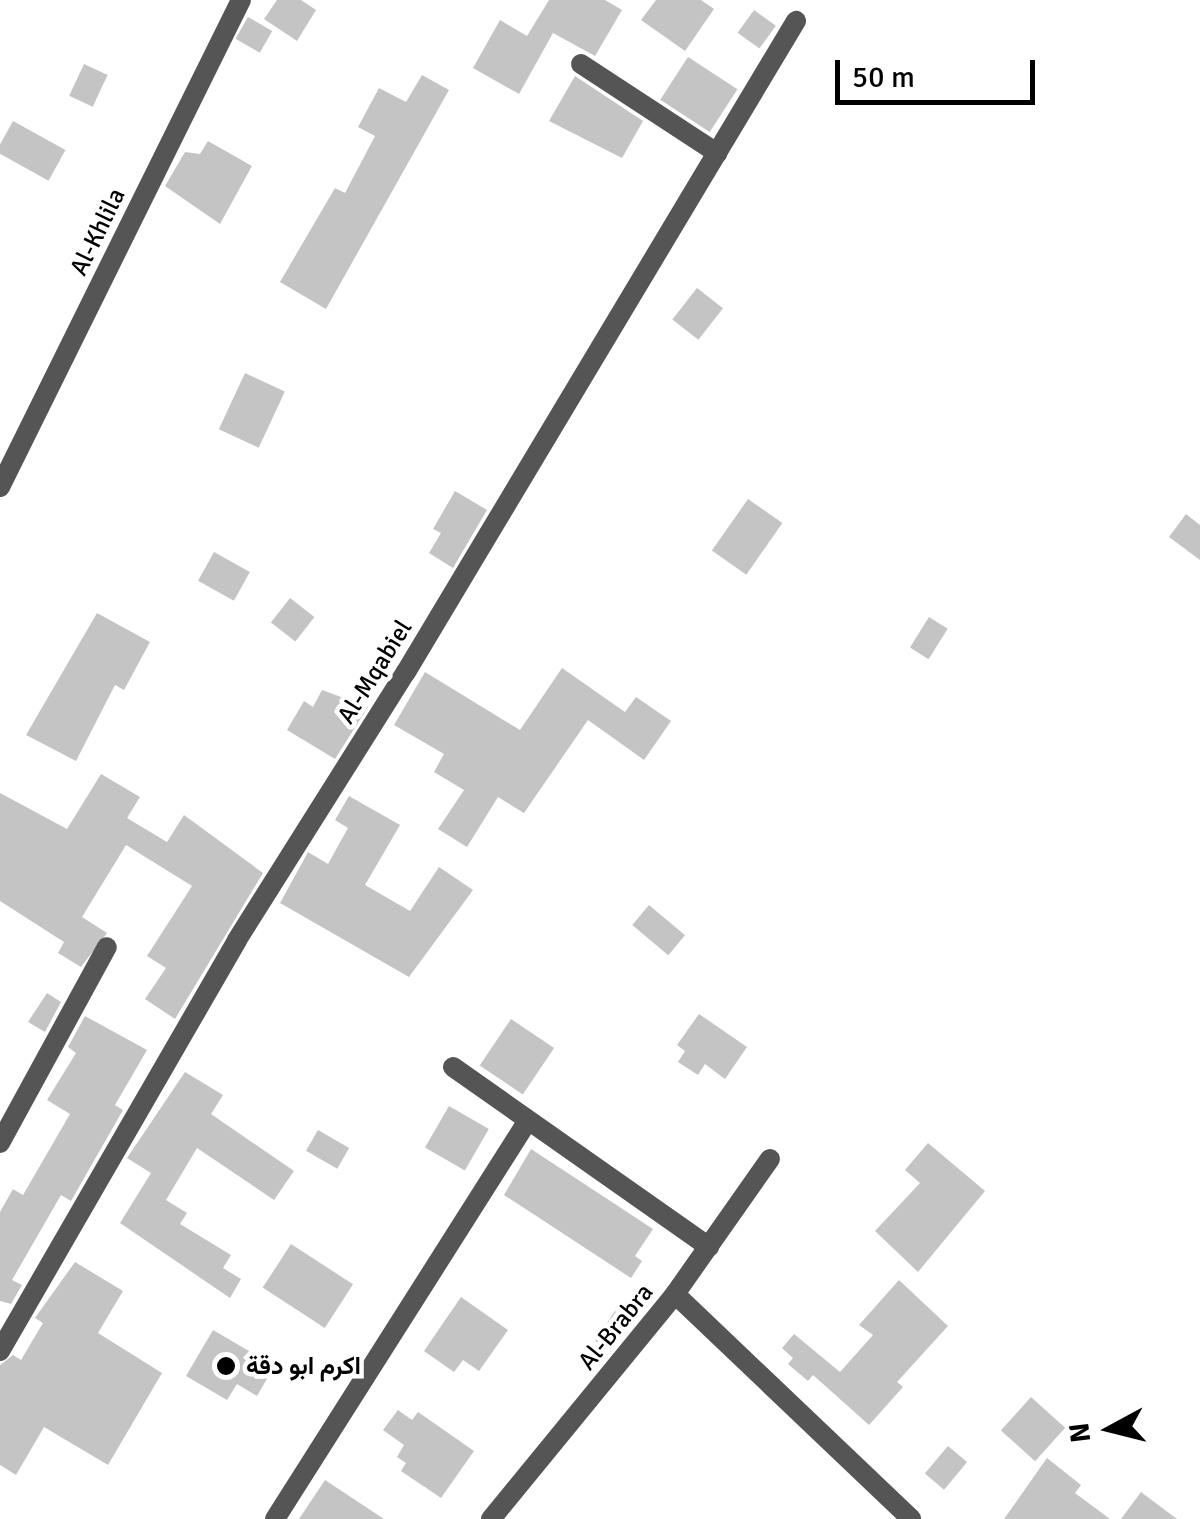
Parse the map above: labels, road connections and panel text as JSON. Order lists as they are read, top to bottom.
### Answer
{
  "streets": {
    "street": ["Al-Khlila", "Al-Mqabiel", "Al-Brabra"]
  },
  "places": ["اكرم ابو دقة"],
  "scale_bar": "50 m",
  "north": "left"
}
